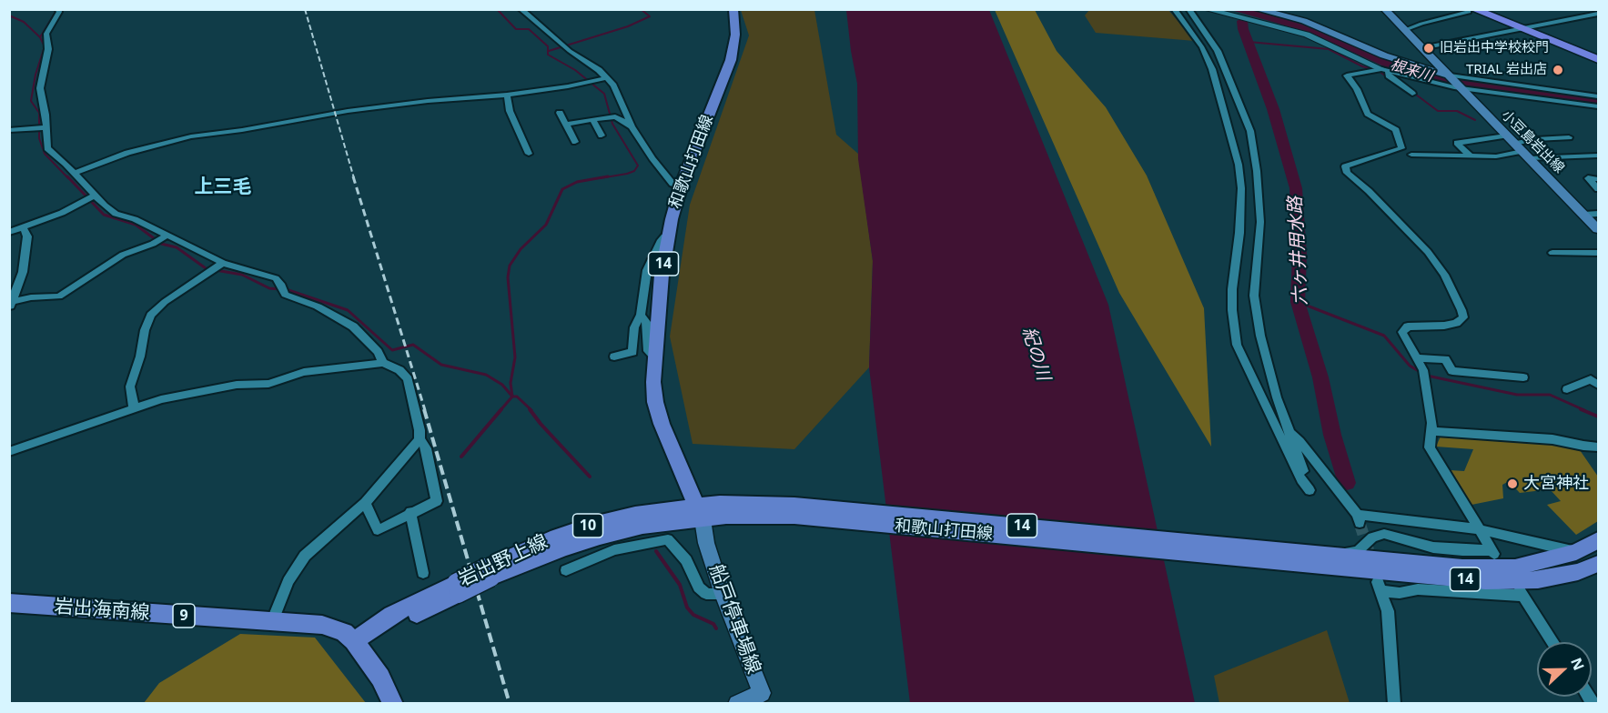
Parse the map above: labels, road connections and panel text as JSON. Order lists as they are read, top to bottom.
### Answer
{
  "streets": {
    "main road": [
      "小豆島岩出線",
      "和歌山打田線",
      "14",
      "10",
      "岩出野上線",
      "岩出海南線",
      "9",
      "船戸停車場線"
    ]
  },
  "crossings": [
    ["和歌山打田線", "14"],
    ["和歌山打田線", "岩出野上線"],
    ["和歌山打田線", "船戸停車場線"],
    ["岩出野上線", "岩出海南線"],
    ["岩出野上線", "船戸停車場線"]
  ],
  "districts": ["上三毛"],
  "water": ["根来川", "六ヶ井用水路", "紀の川"],
  "places": ["旧岩出中学校校門", "TRIAL 岩出店", "大宮神社"],
  "north": "right"
}
